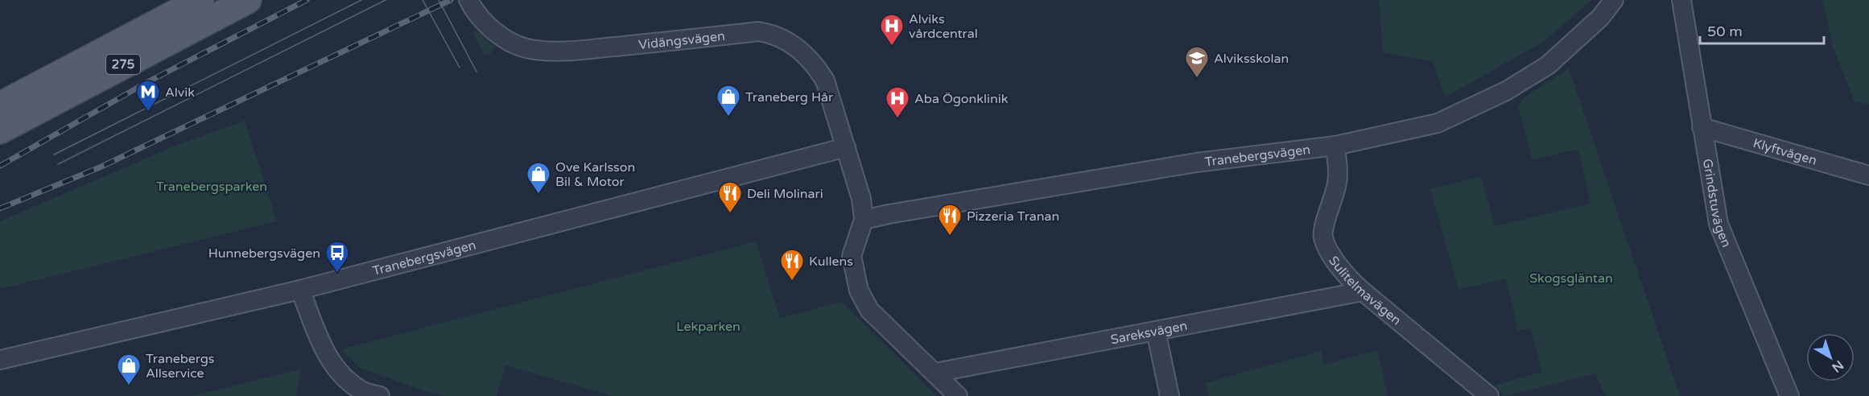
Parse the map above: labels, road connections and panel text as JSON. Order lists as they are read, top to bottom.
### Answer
{
  "streets": {
    "main road": ["275"],
    "street": [
      "Vidängsvägen",
      "Klyftvägen",
      "Tranebergsvägen",
      "Grindstuvägen",
      "Sulitelmavägen",
      "Sareksvägen"
    ]
  },
  "crossings": [
    ["Vidängsvägen", "Tranebergsvägen"],
    ["Klyftvägen", "Grindstuvägen"],
    ["Tranebergsvägen", "Sulitelmavägen"],
    ["Sulitelmavägen", "Sareksvägen"]
  ],
  "parks": ["Tranebergsparken", "Skogsgläntan", "Lekparken"],
  "places": {
    "hospital": ["Alviks vårdcentral", "Aba Ögonklinik"],
    "school or university": ["Alviksskolan"],
    "metro station": ["Alvik"],
    "shop": ["Traneberg Hår", "Ove Karlsson Bil & Motor", "Tranebergs Allservice"],
    "restaurant": ["Deli Molinari", "Pizzeria Tranan", "Kullens"],
    "bus stop": ["Hunnebergsvägen"]
  },
  "scale_bar": "50 m",
  "north": "bottom right"
}
